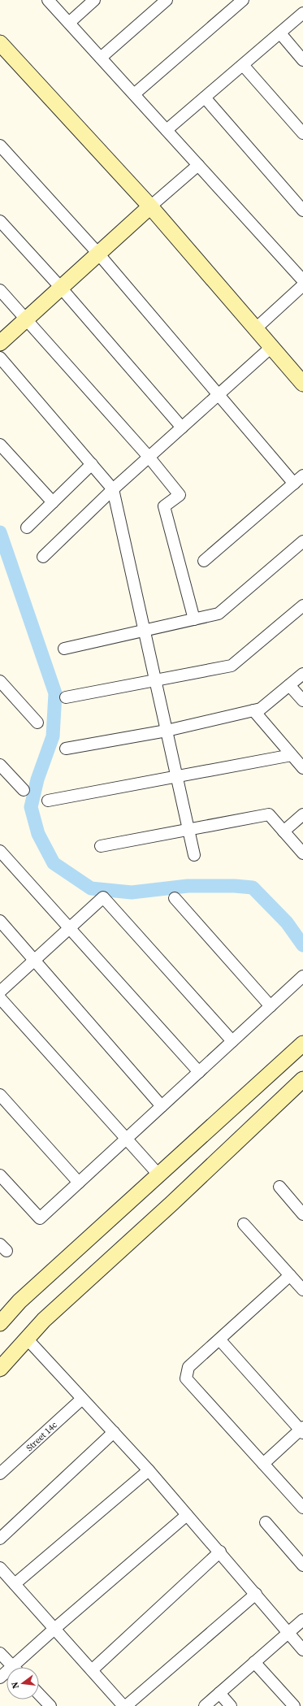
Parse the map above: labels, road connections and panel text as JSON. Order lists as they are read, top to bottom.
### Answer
{
  "streets": {
    "street": ["Street 14c"]
  },
  "north": "left"
}
